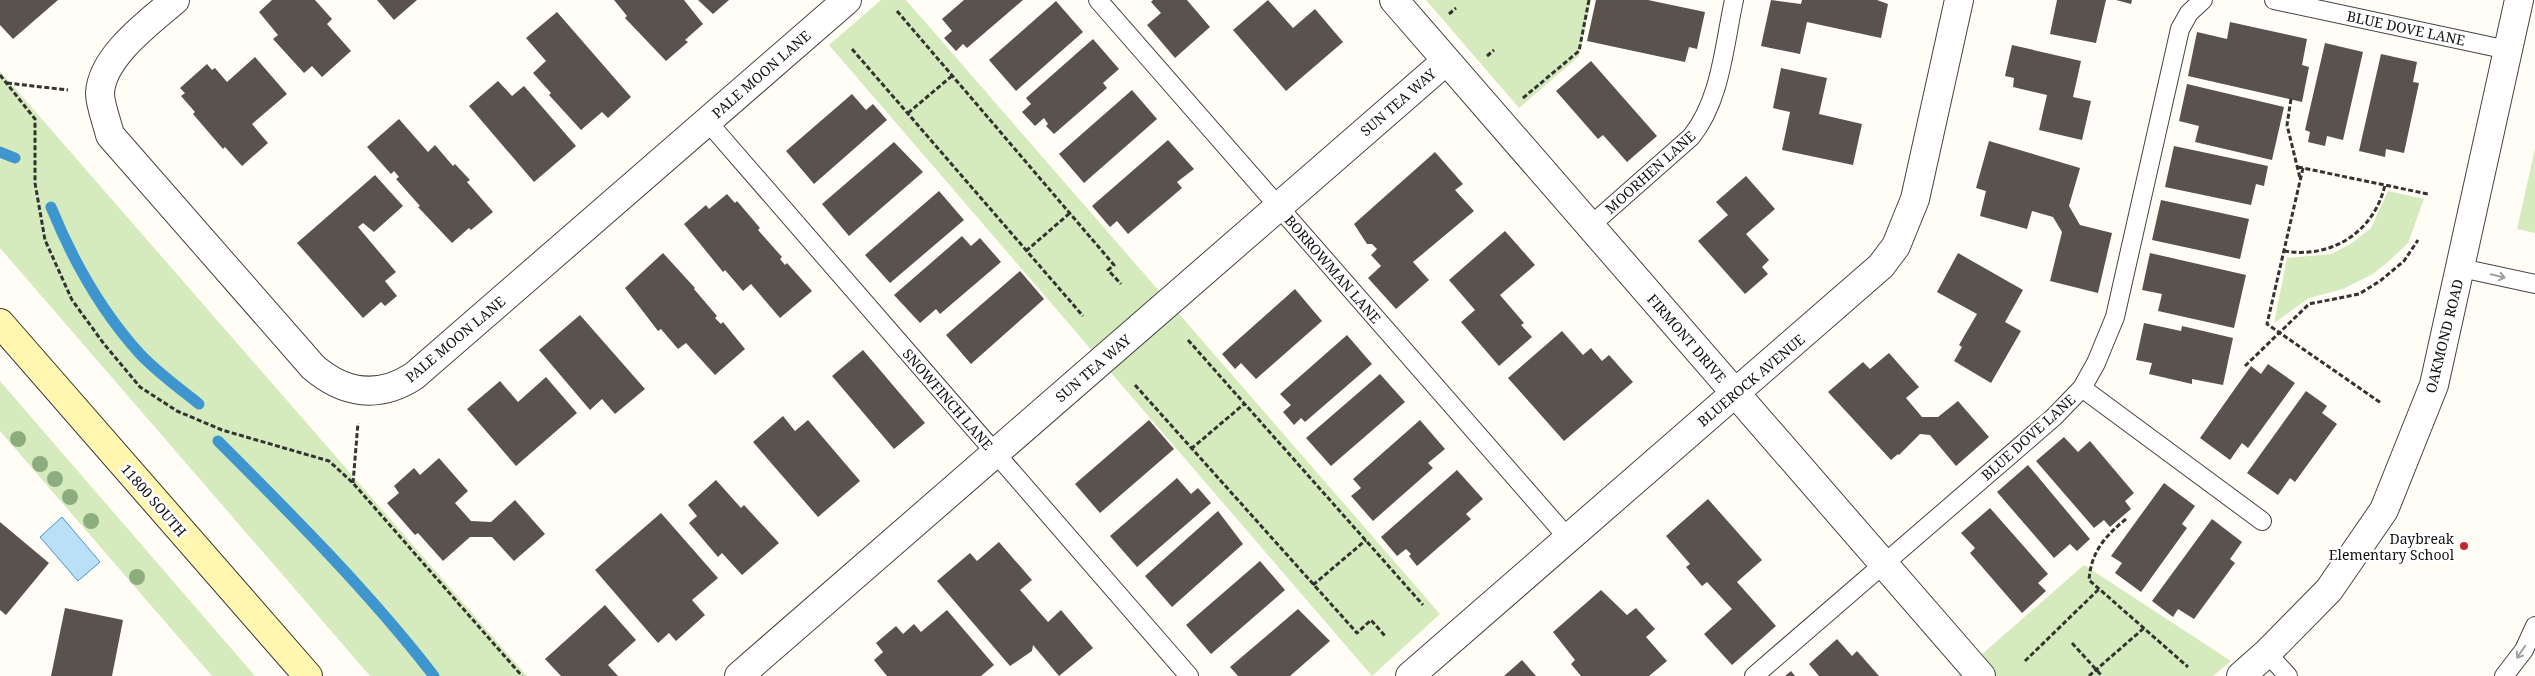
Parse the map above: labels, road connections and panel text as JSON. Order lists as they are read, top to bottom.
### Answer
{
  "streets": {
    "main road": ["11800 SOUTH"],
    "street": [
      "PALE MOON LANE",
      "SUN TEA WAY",
      "OAKMOND ROAD",
      "FIRMONT DRIVE",
      "BLUEROCK AVENUE"
    ],
    "lane": [
      "BLUE DOVE LANE",
      "MOORHEN LANE",
      "BORROWMAN LANE",
      "SNOWFINCH LANE"
    ]
  },
  "crossings": [
    ["BLUE DOVE LANE", "OAKMOND ROAD"],
    ["BLUE DOVE LANE", "FIRMONT DRIVE"],
    ["PALE MOON LANE", "SNOWFINCH LANE"],
    ["SUN TEA WAY", "BORROWMAN LANE"],
    ["SUN TEA WAY", "FIRMONT DRIVE"],
    ["SUN TEA WAY", "SNOWFINCH LANE"],
    ["MOORHEN LANE", "FIRMONT DRIVE"],
    ["BORROWMAN LANE", "BLUEROCK AVENUE"],
    ["FIRMONT DRIVE", "BLUEROCK AVENUE"]
  ],
  "places": ["Daybreak Elementary School"]
}
